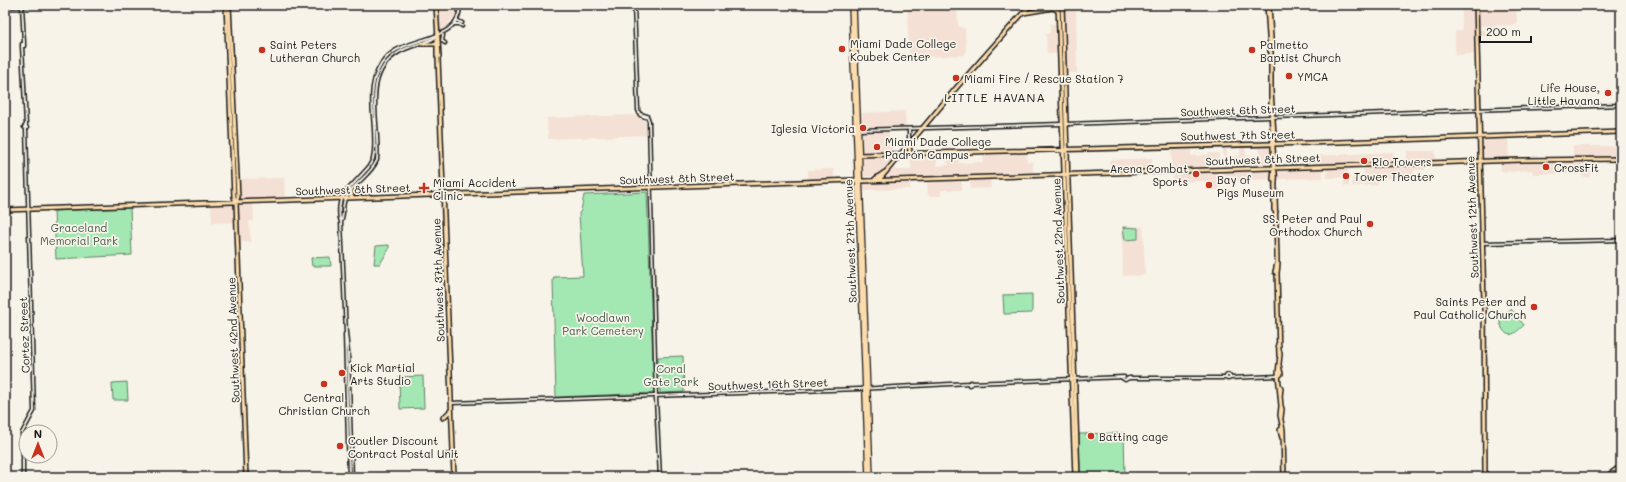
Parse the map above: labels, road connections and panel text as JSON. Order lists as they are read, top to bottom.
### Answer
{
  "streets": {
    "highway": ["Southwest 27th Avenue"],
    "main road": [
      "Southwest 7th Street",
      "Southwest 8th Street",
      "Southwest 12th Avenue",
      "Southwest 22nd Avenue",
      "Southwest 37th Avenue",
      "Southwest 42nd Avenue"
    ],
    "street": ["Southwest 6th Street", "Cortez Street", "Southwest 16th Street"]
  },
  "crossings": [
    ["Southwest 6th Street", "Southwest 12th Avenue"],
    ["Southwest 6th Street", "Southwest 27th Avenue"],
    ["Southwest 6th Street", "Southwest 22nd Avenue"],
    ["Southwest 7th Street", "Southwest 12th Avenue"],
    ["Southwest 7th Street", "Southwest 27th Avenue"],
    ["Southwest 7th Street", "Southwest 22nd Avenue"],
    ["Southwest 8th Street", "Southwest 12th Avenue"],
    ["Southwest 8th Street", "Southwest 27th Avenue"],
    ["Southwest 8th Street", "Southwest 22nd Avenue"],
    ["Southwest 8th Street", "Southwest 37th Avenue"],
    ["Southwest 8th Street", "Cortez Street"],
    ["Southwest 8th Street", "Southwest 42nd Avenue"],
    ["Southwest 27th Avenue", "Southwest 16th Street"],
    ["Southwest 22nd Avenue", "Southwest 16th Street"],
    ["Southwest 37th Avenue", "Southwest 16th Street"]
  ],
  "districts": ["LITTLE HAVANA"],
  "parks": ["Graceland Memorial Park", "Woodlawn Park Cemetery", "Coral Gate Park"],
  "places": {
    "other": [
      "Miami Dade College Koubek Center",
      "Saint Peters Lutheran Church",
      "Palmetto Baptist Church",
      "YMCA",
      "Miami Fire / Rescue Station 7",
      "Life House, Little Havana",
      "Iglesia Victoria",
      "Miami Dade College Padrón Campus",
      "Rio Towers",
      "CrossFit",
      "Arena Combat Sports",
      "Tower Theater",
      "Bay of Pigs Museum",
      "SS. Peter and Paul Orthodox Church",
      "Saints Peter and Paul Catholic Church",
      "Kick Martial Arts Studio",
      "Central Christian Church",
      "Batting cage",
      "Coutler Discount Contract Postal Unit"
    ],
    "health": ["Miami Accident Clinic"]
  },
  "scale_bar": "200 m",
  "north": "top"
}
